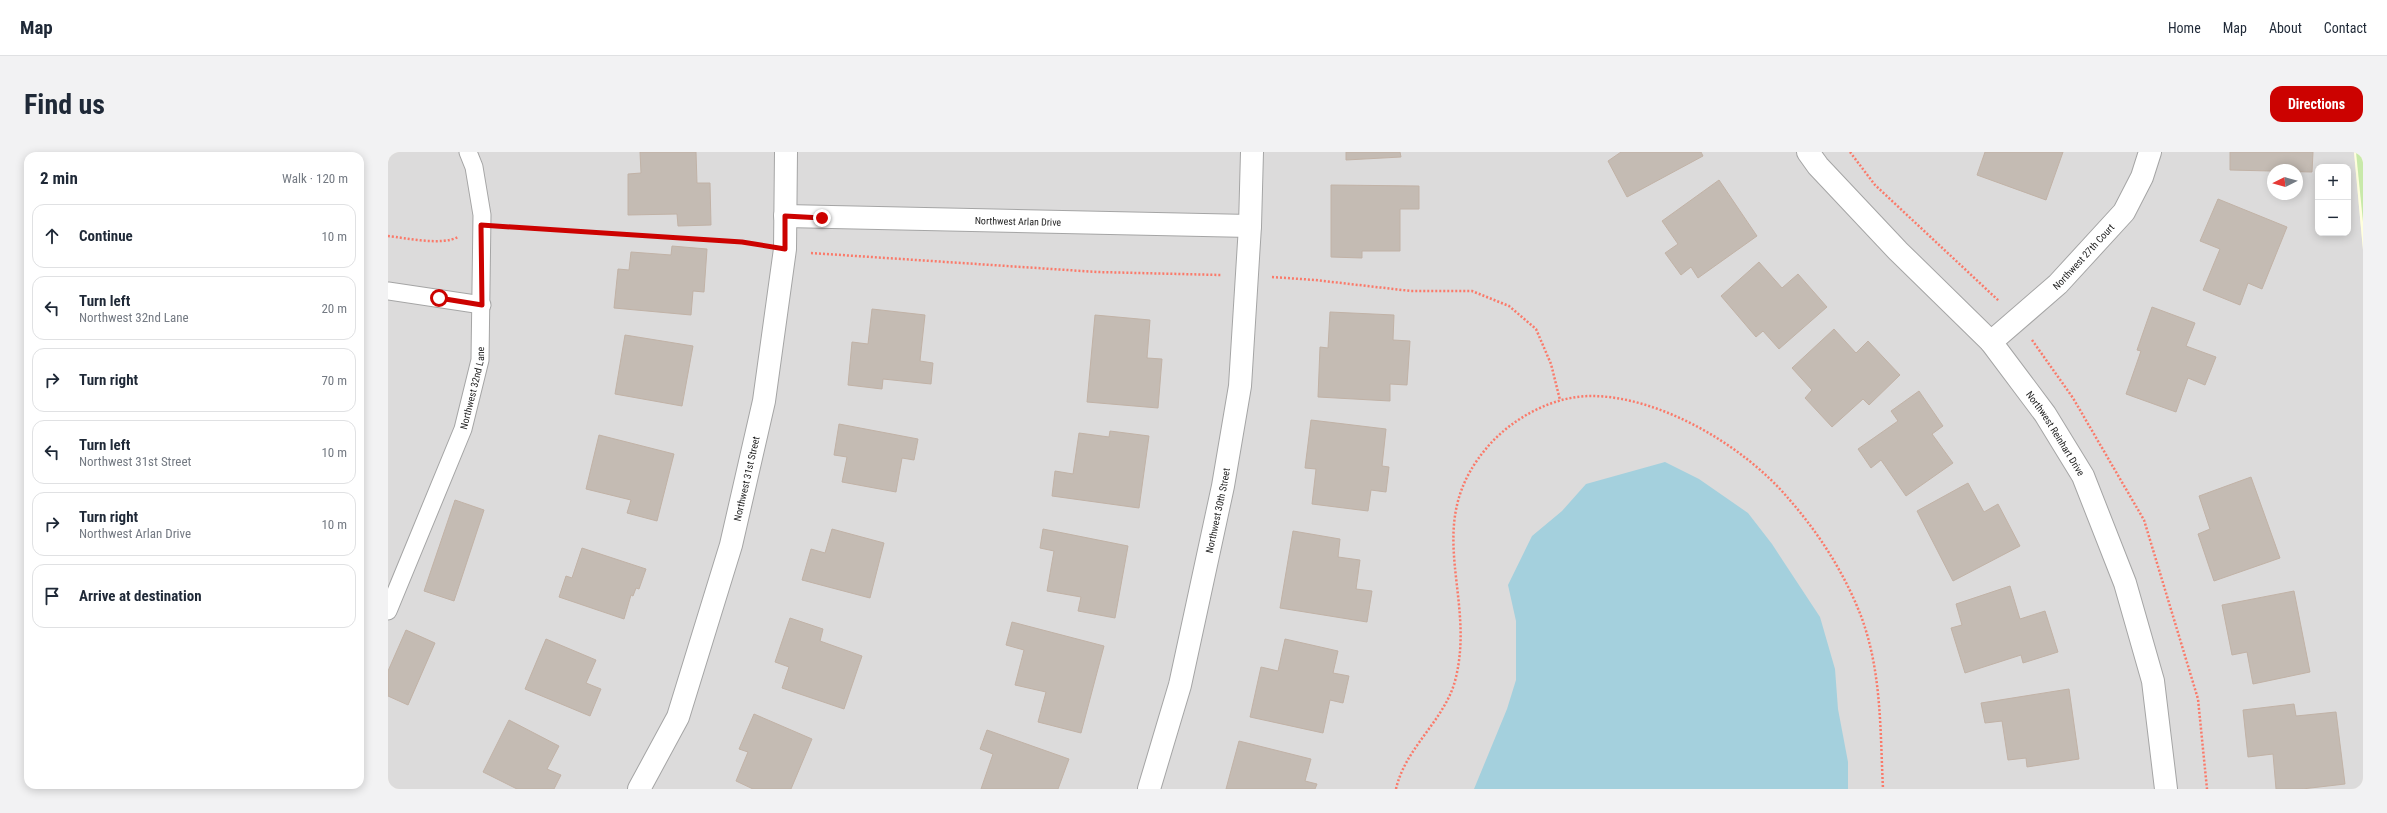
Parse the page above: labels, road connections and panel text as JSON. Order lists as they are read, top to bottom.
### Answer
{
  "streets": {
    "street": [
      "Northwest Arlan Drive",
      "Northwest 27th Court",
      "Northwest Reinhart Drive",
      "Northwest 31st Street",
      "Northwest 30th Street"
    ],
    "lane": ["Northwest 32nd Lane"]
  },
  "crossings": [
    ["Northwest Arlan Drive", "Northwest 31st Street"],
    ["Northwest Arlan Drive", "Northwest 30th Street"],
    ["Northwest 27th Court", "Northwest Reinhart Drive"]
  ],
  "north": "left",
  "page": {
    "header": "Map",
    "nav": [
      "Home",
      "Map",
      "About",
      "Contact"
    ],
    "buttons": "Directions",
    "title": "Find us",
    "heading": ["2 min", "Walk · 120 m"],
    "map_buttons": ["+", "−"],
    "list": [
      ["Continue", "10 m"],
      ["Turn left", "Northwest 32nd Lane", "20 m"],
      ["Turn right", "70 m"],
      ["Turn left", "Northwest 31st Street", "10 m"],
      ["Turn right", "Northwest Arlan Drive", "10 m"],
      "Arrive at destination"
    ]
  }
}
